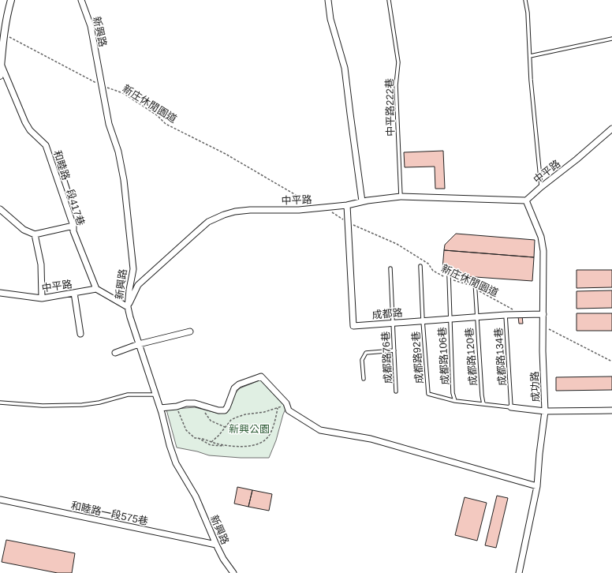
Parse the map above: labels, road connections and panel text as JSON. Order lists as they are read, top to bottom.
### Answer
{
  "streets": {
    "street": [
      "新興路",
      "中平路",
      "和睦路一段417巷",
      "成都路",
      "成功路",
      "和睦路一段575巷"
    ],
    "lane": [
      "中平路222巷",
      "成都路106巷",
      "成都路120巷",
      "成都路134巷",
      "成都路76巷",
      "成都路92巷"
    ],
    "path": ["新庄休閒園道"]
  },
  "crossings": [
    ["新興路", "新庄休閒園道"],
    ["新興路", "中平路"],
    ["新興路", "和睦路一段575巷"],
    ["新庄休閒園道", "中平路"],
    ["新庄休閒園道", "成都路"],
    ["新庄休閒園道", "成都路106巷"],
    ["新庄休閒園道", "成都路120巷"],
    ["中平路222巷", "中平路"],
    ["中平路", "和睦路一段417巷"],
    ["中平路", "成都路"],
    ["中平路", "成功路"],
    ["成都路", "成都路106巷"],
    ["成都路", "成都路120巷"],
    ["成都路", "成都路134巷"],
    ["成都路", "成都路76巷"],
    ["成都路", "成都路92巷"],
    ["成都路", "成功路"],
    ["成都路106巷", "成都路92巷"]
  ],
  "parks": ["新興公園"]
}
